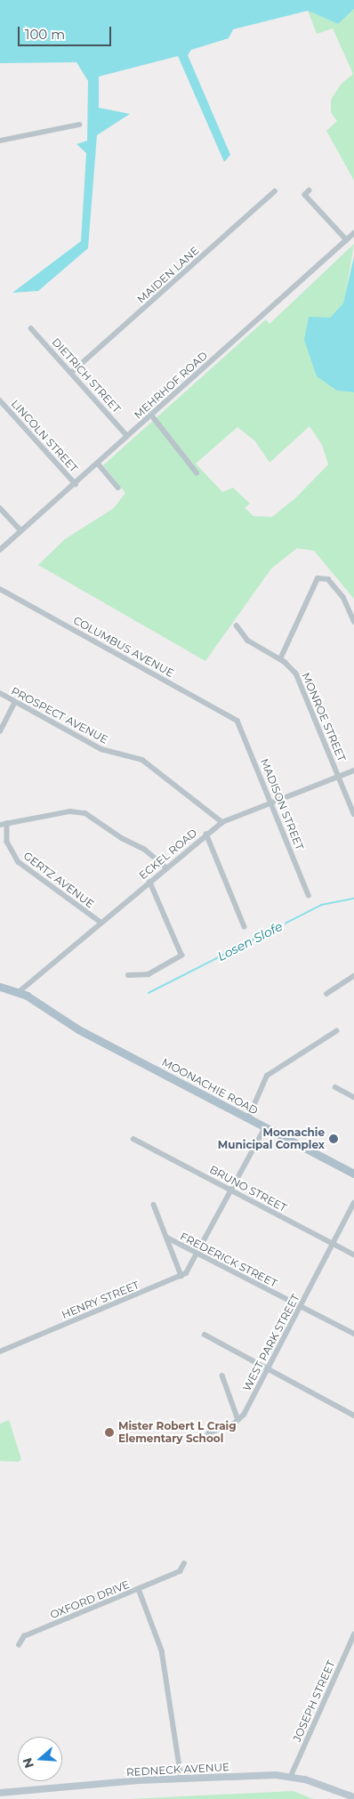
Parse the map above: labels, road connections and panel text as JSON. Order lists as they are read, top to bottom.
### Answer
{
  "streets": {
    "main road": ["MOONACHIE ROAD"],
    "street": [
      "MAIDEN LANE",
      "DIETRICH STREET",
      "MEHRHOF ROAD",
      "LINCOLN STREET",
      "COLUMBUS AVENUE",
      "PROSPECT AVENUE",
      "MONROE STREET",
      "MADISON STREET",
      "ECKEL ROAD",
      "GERTZ AVENUE",
      "BRUNO STREET",
      "FREDERICK STREET",
      "HENRY STREET",
      "WEST PARK STREET",
      "OXFORD DRIVE",
      "JOSEPH STREET",
      "REDNECK AVENUE"
    ]
  },
  "crossings": [
    ["MAIDEN LANE", "DIETRICH STREET"],
    ["DIETRICH STREET", "MEHRHOF ROAD"],
    ["MEHRHOF ROAD", "LINCOLN STREET"],
    ["COLUMBUS AVENUE", "MADISON STREET"],
    ["PROSPECT AVENUE", "ECKEL ROAD"],
    ["MONROE STREET", "ECKEL ROAD"],
    ["MADISON STREET", "ECKEL ROAD"],
    ["ECKEL ROAD", "GERTZ AVENUE"],
    ["ECKEL ROAD", "MOONACHIE ROAD"],
    ["MOONACHIE ROAD", "HENRY STREET"],
    ["BRUNO STREET", "HENRY STREET"],
    ["BRUNO STREET", "WEST PARK STREET"],
    ["FREDERICK STREET", "HENRY STREET"],
    ["FREDERICK STREET", "WEST PARK STREET"],
    ["OXFORD DRIVE", "REDNECK AVENUE"],
    ["JOSEPH STREET", "REDNECK AVENUE"]
  ],
  "water": ["Losen Slofe"],
  "places": ["Moonachie Municipal Complex", "Mister Robert L Craig Elementary School"],
  "scale_bar": "100 m",
  "north": "left"
}
